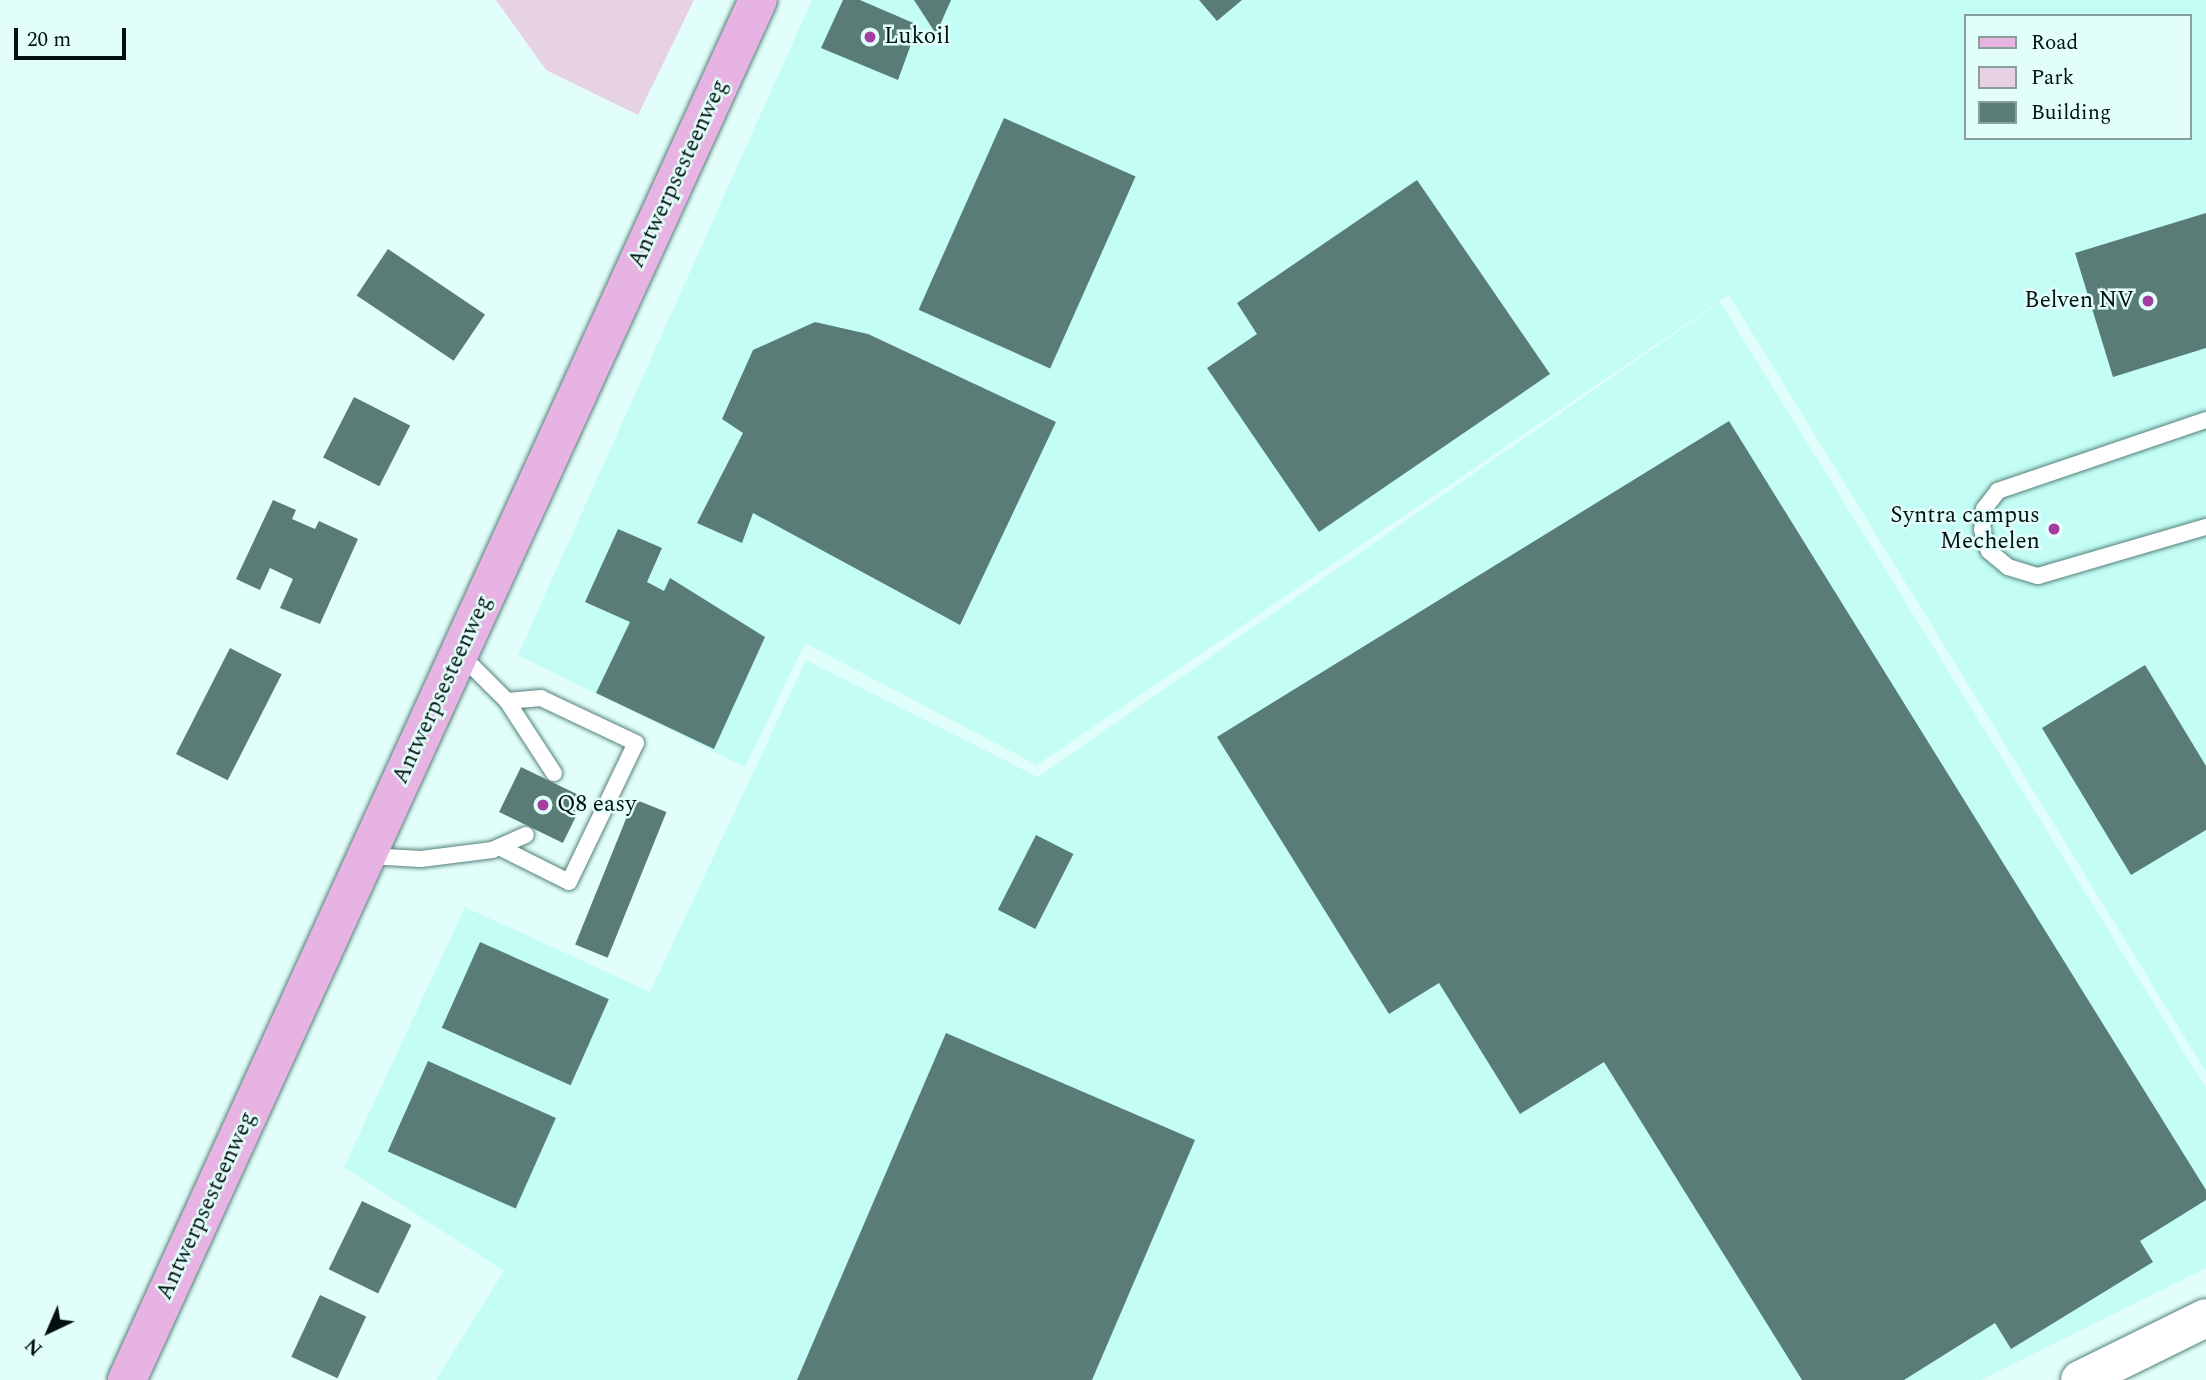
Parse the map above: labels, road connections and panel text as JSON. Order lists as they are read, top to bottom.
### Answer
{
  "streets": {
    "main road": ["Antwerpsesteenweg"]
  },
  "places": [
    "Lukoil",
    "Belven NV",
    "Syntra campus Mechelen",
    "Q8 easy"
  ],
  "legend": ["Road", "Park", "Building"],
  "scale_bar": "20 m",
  "north": "bottom left"
}
